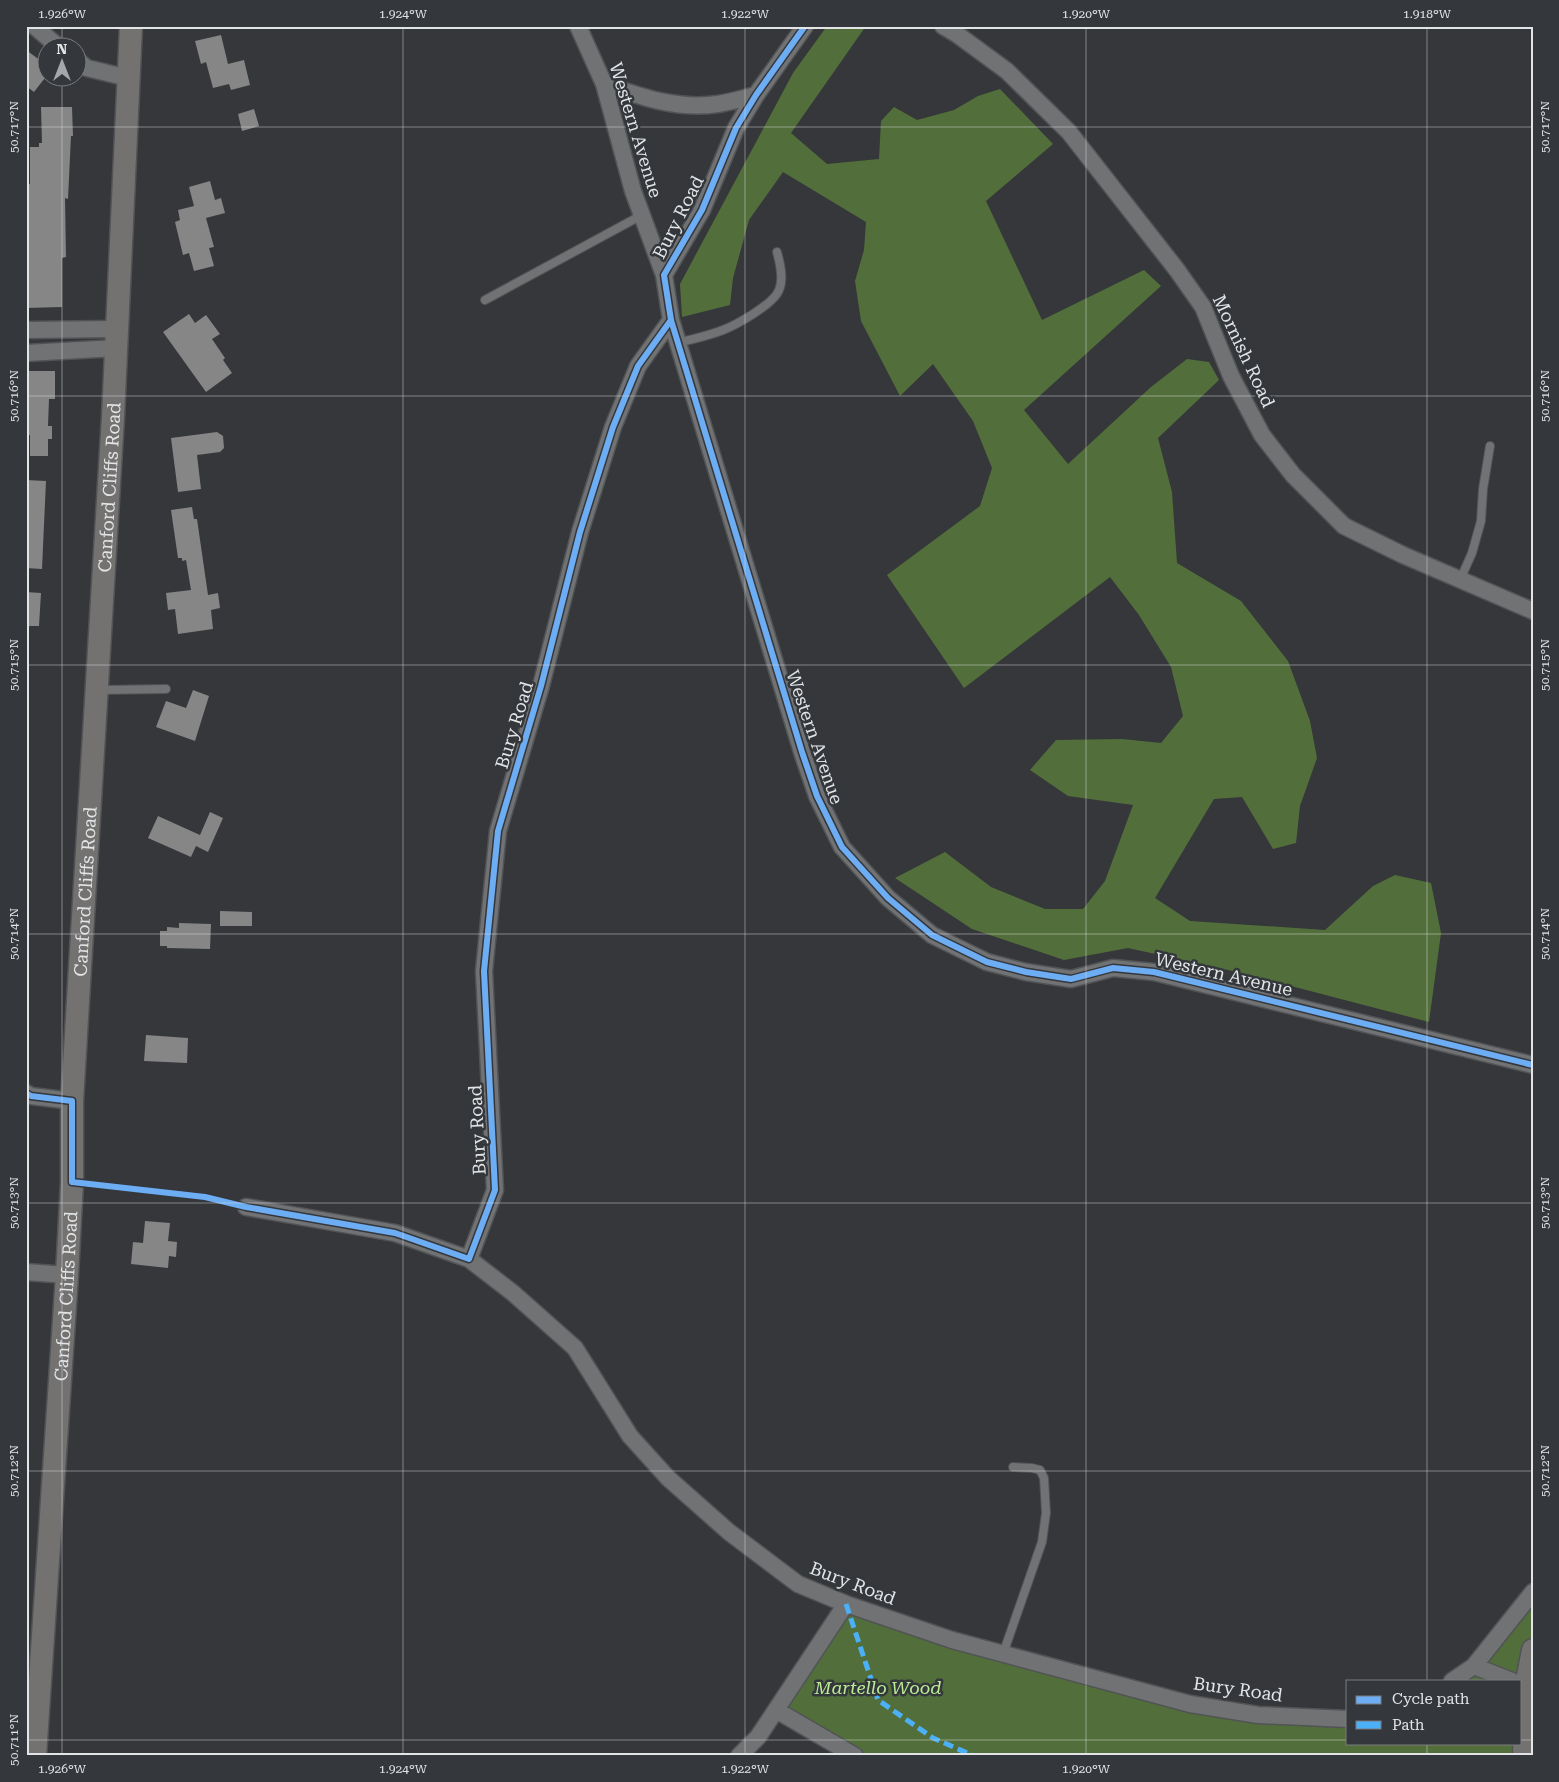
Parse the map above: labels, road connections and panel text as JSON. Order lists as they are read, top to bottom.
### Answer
{
  "streets": {
    "street": [
      "Western Avenue",
      "Bury Road",
      "Mornish Road",
      "Canford Cliffs Road"
    ]
  },
  "crossings": [
    ["Western Avenue", "Bury Road"]
  ],
  "parks": ["Martello Wood"],
  "legend": ["Cycle path", "Path"],
  "north": "top",
  "coordinates": [
    "1.926°W",
    "1.924°W",
    "1.922°W",
    "1.920°W",
    "1.918°W",
    "50.717°N",
    "50.716°N",
    "50.715°N",
    "50.714°N",
    "50.713°N",
    "50.712°N",
    "50.711°N"
  ]
}
